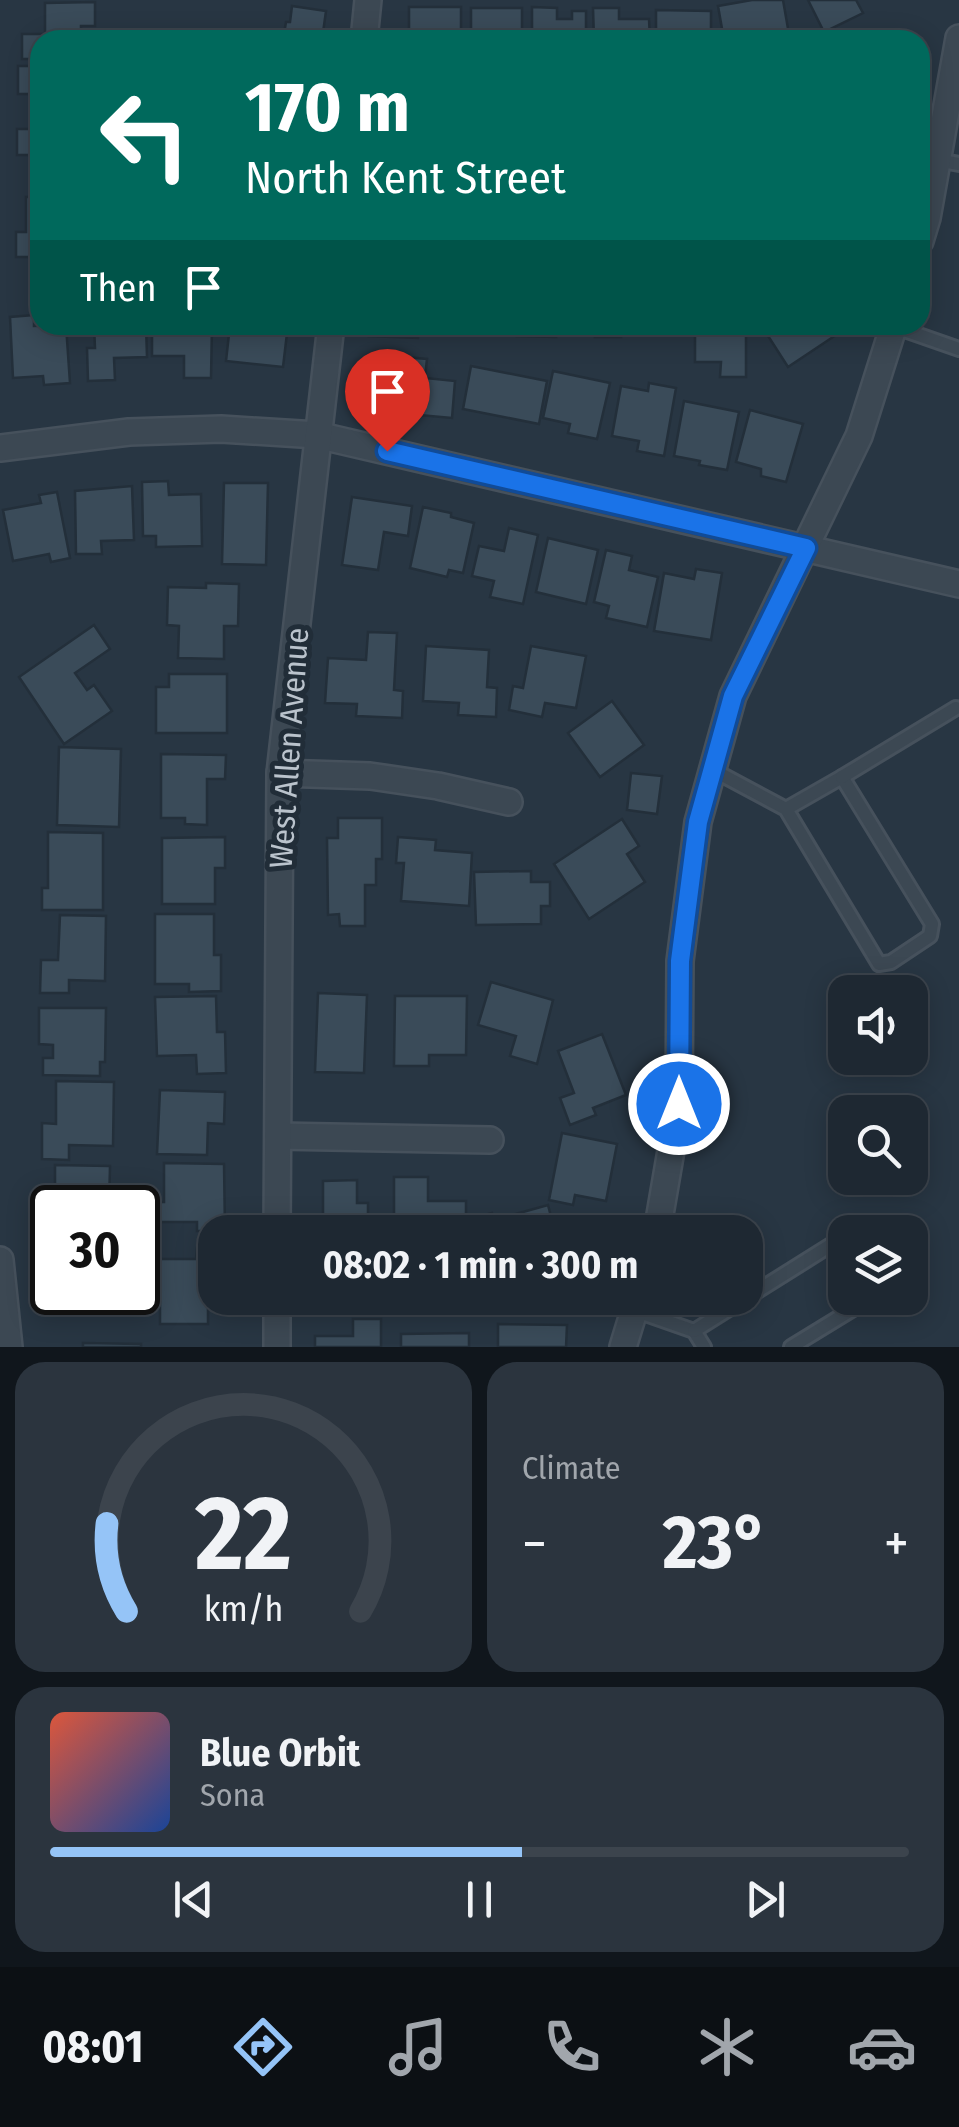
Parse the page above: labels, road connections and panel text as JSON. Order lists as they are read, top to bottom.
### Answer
{
  "streets": {
    "street": ["West Allen Avenue"]
  },
  "page": {
    "turn": ["170 m", "North Kent Street"],
    "then": "Then",
    "limit": "30",
    "trip": "08:02 · 1 min · 300 m",
    "tile": "Climate",
    "heat": ["−", "23°", "+"],
    "song": ["Blue Orbit", "Sona"],
    "tabs": "08:01",
    "gauge": ["22", "km/h"]
  }
}
